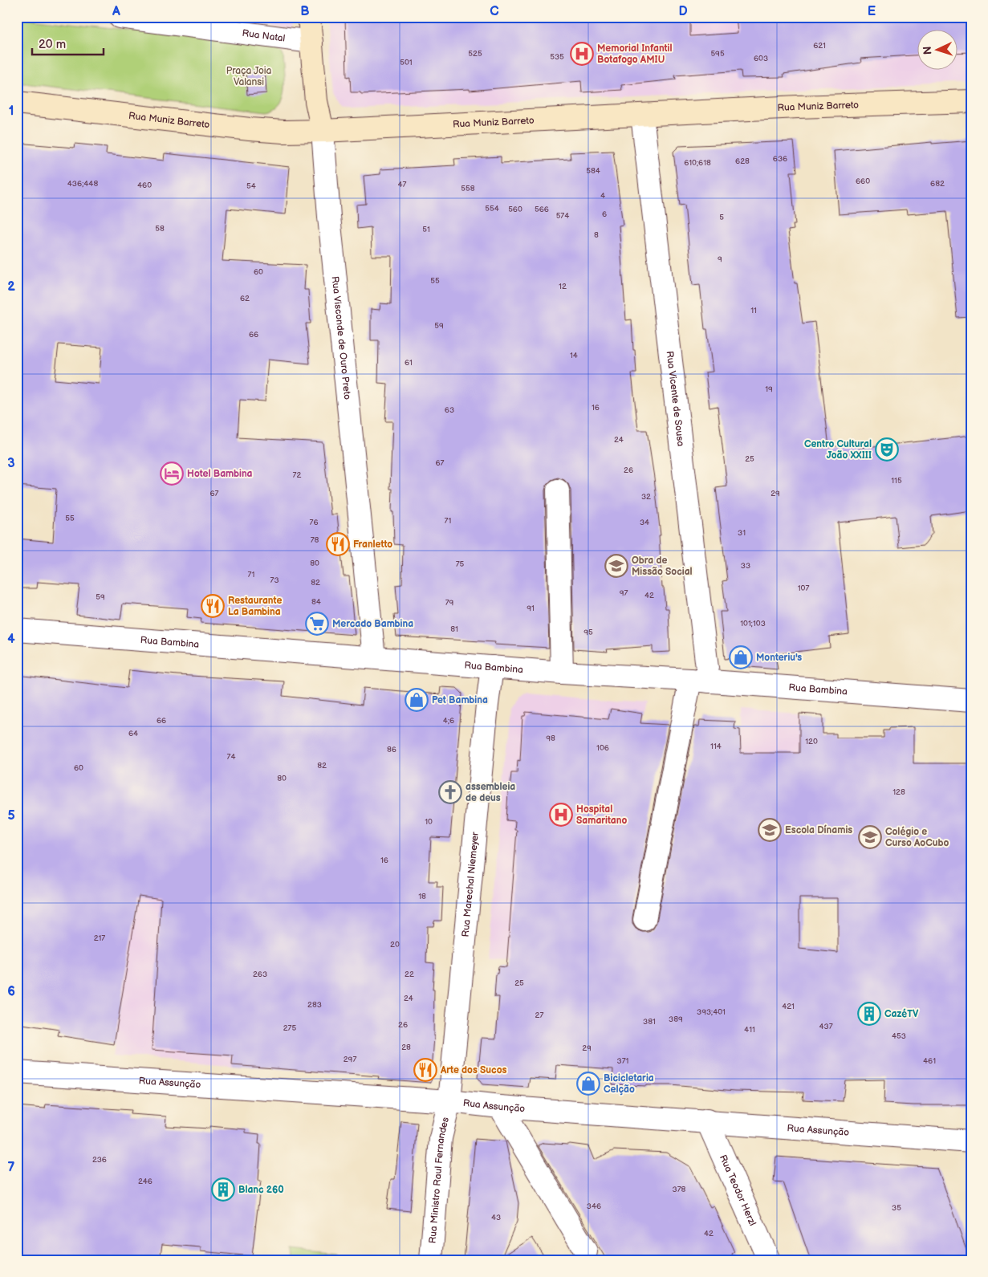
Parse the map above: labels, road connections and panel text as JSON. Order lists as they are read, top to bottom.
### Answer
{
  "streets": {
    "main road": ["Rua Muniz Barreto", "Rua Visconde de Ouro Preto"],
    "street": [
      "Rua Natal",
      "Rua Vicente de Sousa",
      "Rua Bambina",
      "Rua Marechal Niemeyer",
      "Rua Assunção",
      "Rua Ministro Raul Fernandes",
      "Rua Teodor Herzl"
    ]
  },
  "crossings": [
    ["Rua Natal", "Rua Visconde de Ouro Preto"],
    ["Rua Muniz Barreto", "Rua Visconde de Ouro Preto"],
    ["Rua Muniz Barreto", "Rua Vicente de Sousa"],
    ["Rua Visconde de Ouro Preto", "Rua Bambina"],
    ["Rua Vicente de Sousa", "Rua Bambina"],
    ["Rua Bambina", "Rua Marechal Niemeyer"],
    ["Rua Marechal Niemeyer", "Rua Assunção"],
    ["Rua Marechal Niemeyer", "Rua Ministro Raul Fernandes"],
    ["Rua Assunção", "Rua Ministro Raul Fernandes"],
    ["Rua Assunção", "Rua Teodor Herzl"]
  ],
  "parks": ["Praça Joia Valansi"],
  "places": {
    "hospital": ["Memorial Infantil Botafogo AMIU", "Hospital Samaritano"],
    "theatre": ["Centro Cultural João XXIII"],
    "hotel": ["Hotel Bambina"],
    "restaurant": ["Franletto", "Restaurante La Bambina", "Arte dos Sucos"],
    "school or university": ["Obra de Missão Social", "Escola Dínamis", "Colégio e Curso AoCubo"],
    "supermarket": ["Mercado Bambina"],
    "shop": ["Monteriu's", "Pet Bambina", "Bicicletaria Celção"],
    "church": ["assembleia de deus"],
    "building": ["CazéTV", "Blanc 260"]
  },
  "house_numbers": [
    "621",
    "525",
    "595",
    "535",
    "603",
    "501",
    "636",
    "628",
    "610;618",
    "584",
    "660",
    "436;448",
    "682",
    "47",
    "460",
    "54",
    "558",
    "4",
    "554",
    "560",
    "566",
    "6",
    "574",
    "5",
    "58",
    "51",
    "8",
    "9",
    "60",
    "55",
    "12",
    "62",
    "11",
    "59",
    "66",
    "14",
    "61",
    "19",
    "16",
    "63",
    "24",
    "25",
    "67",
    "26",
    "72",
    "115",
    "67",
    "29",
    "32",
    "55",
    "71",
    "76",
    "34",
    "31",
    "78",
    "80",
    "75",
    "33",
    "71",
    "73",
    "82",
    "107",
    "97",
    "42",
    "59",
    "84",
    "79",
    "91",
    "101;103",
    "81",
    "95",
    "66",
    "4;6",
    "64",
    "98",
    "120",
    "114",
    "106",
    "86",
    "74",
    "82",
    "60",
    "80",
    "128",
    "10",
    "16",
    "18",
    "217",
    "20",
    "263",
    "22",
    "25",
    "24",
    "283",
    "421",
    "393;401",
    "27",
    "389",
    "381",
    "26",
    "437",
    "275",
    "411",
    "453",
    "28",
    "29",
    "297",
    "371",
    "461",
    "236",
    "246",
    "378",
    "346",
    "35",
    "43",
    "42"
  ],
  "scale_bar": "20 m",
  "north": "left",
  "grid": {
    "columns": [
      "A",
      "B",
      "C",
      "D",
      "E"
    ],
    "rows": [
      "1",
      "2",
      "3",
      "4",
      "5",
      "6",
      "7"
    ]
  }
}
